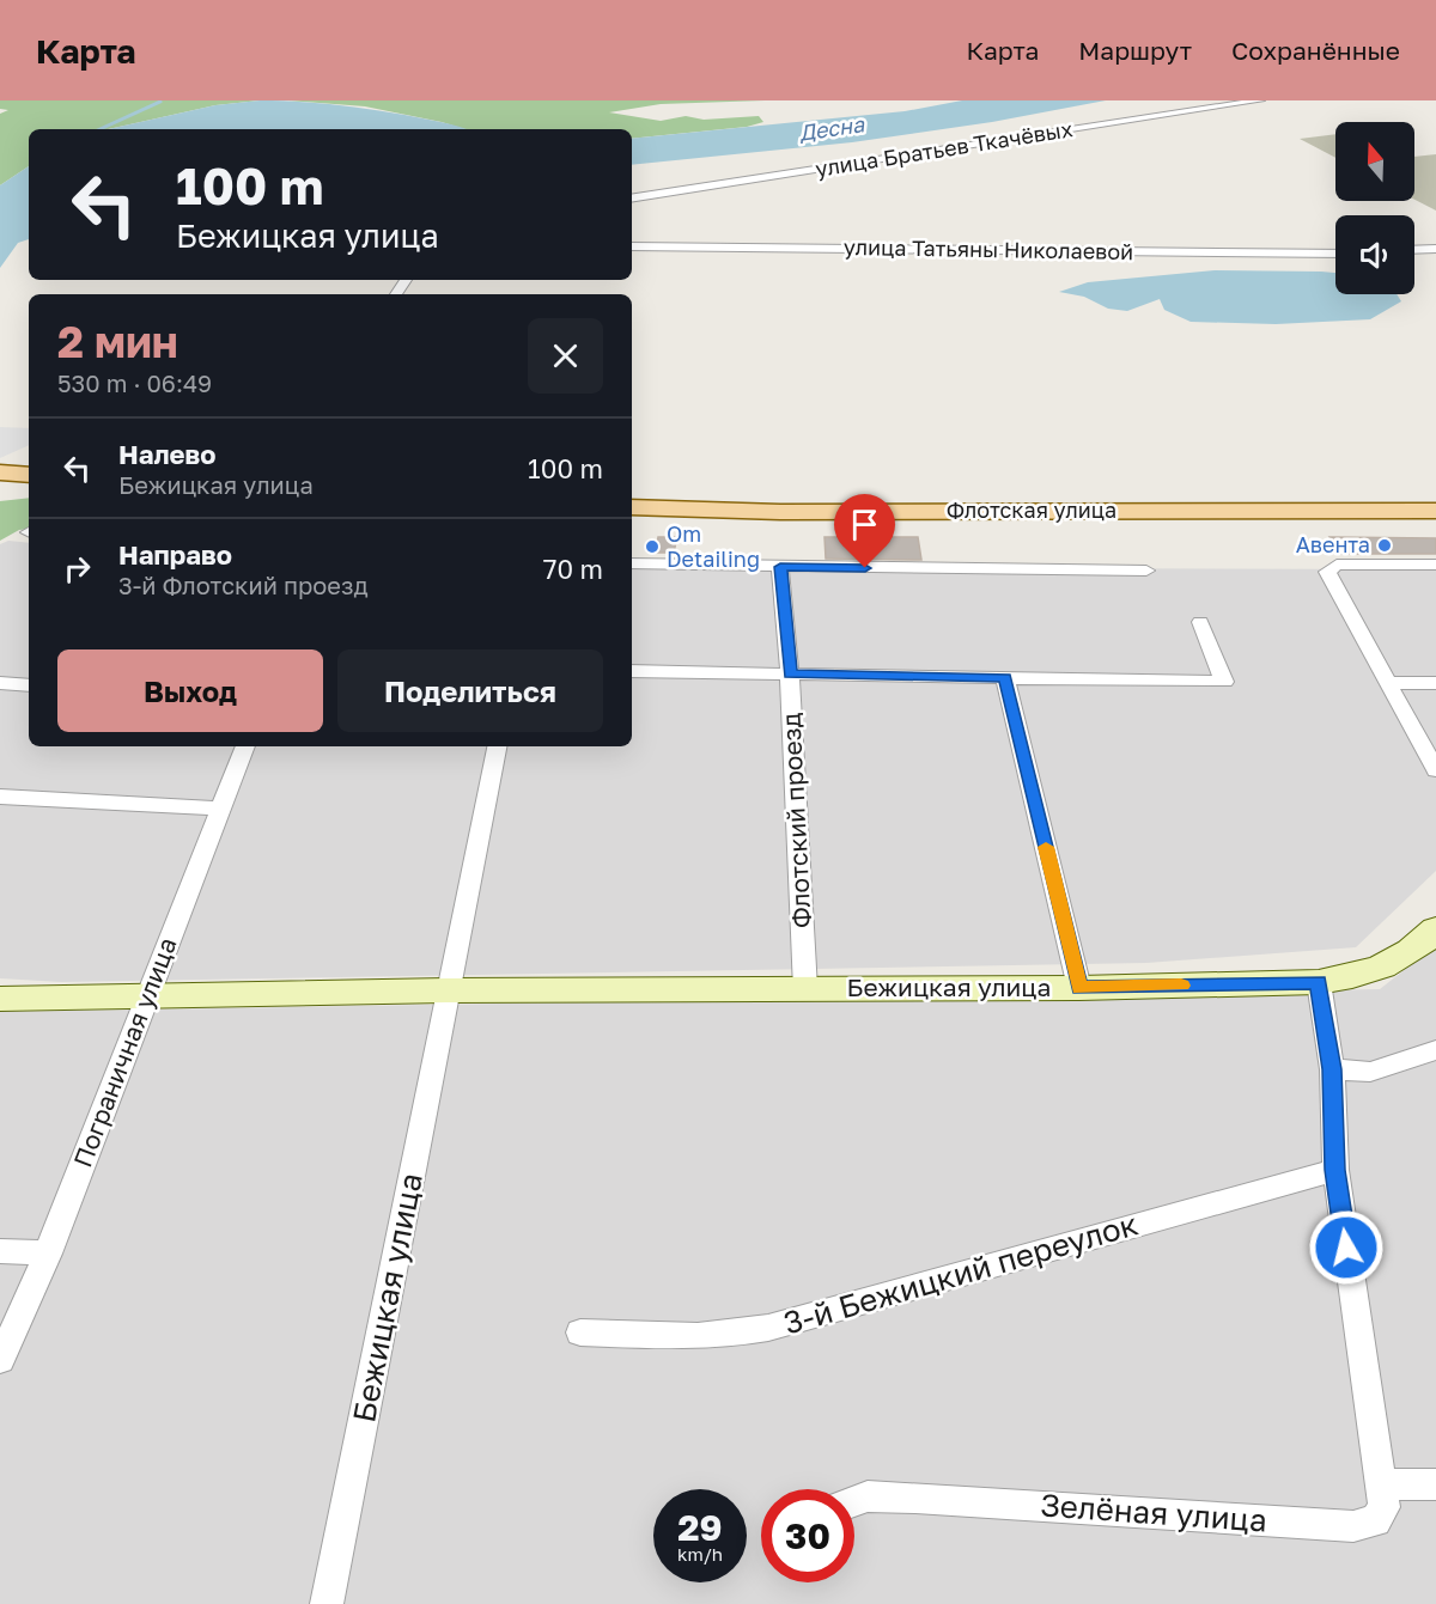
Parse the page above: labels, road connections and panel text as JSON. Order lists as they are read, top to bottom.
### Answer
{
  "streets": {
    "main road": ["Флотская улица"],
    "street": [
      "улица Братьев Ткачёвых",
      "улица Татьяны Николаевой",
      "Флотский проезд",
      "Бежицкая улица",
      "Пограничная улица",
      "3-й Бежицкий переулок",
      "Зелёная улица"
    ]
  },
  "crossings": [
    ["Флотский проезд", "Бежицкая улица"],
    ["Бежицкая улица", "Пограничная улица"],
    ["Бежицкая улица", "Зелёная улица"],
    ["3-й Бежицкий переулок", "Зелёная улица"]
  ],
  "water": ["Десна"],
  "places": ["Авента", "Om Detailing"],
  "north": "top",
  "page": {
    "header": "Карта",
    "nav": ["Карта", "Маршрут", "Сохранённые"],
    "turn": ["100 m", "Бежицкая улица"],
    "heading": ["2 мин", "530 m · 06:49"],
    "list": [
      {
        "name": "Налево",
        "note": "Бежицкая улица",
        "value": "100 m"
      },
      {
        "name": "Направо",
        "note": "3-й Флотский проезд",
        "value": "70 m"
      }
    ],
    "buttons": ["Выход", "Поделиться"],
    "speed": "29 km/h",
    "limit": "30"
  }
}
